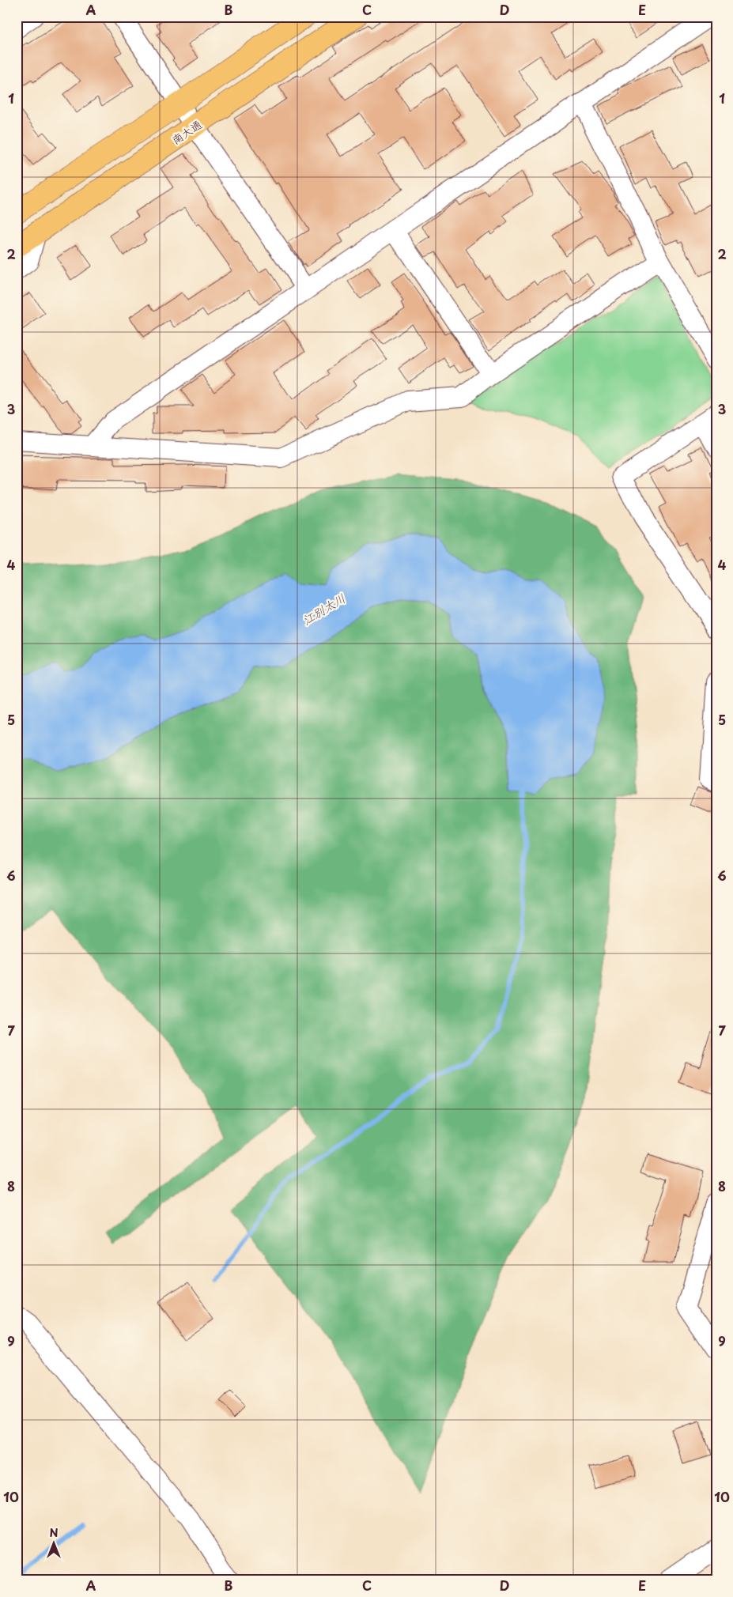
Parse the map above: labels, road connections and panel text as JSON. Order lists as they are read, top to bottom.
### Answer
{
  "streets": {
    "main road": ["南大通"]
  },
  "water": ["江別太川"],
  "north": "top",
  "grid": {
    "columns": [
      "A",
      "B",
      "C",
      "D",
      "E"
    ],
    "rows": [
      "1",
      "2",
      "3",
      "4",
      "5",
      "6",
      "7",
      "8",
      "9",
      "10"
    ]
  }
}
